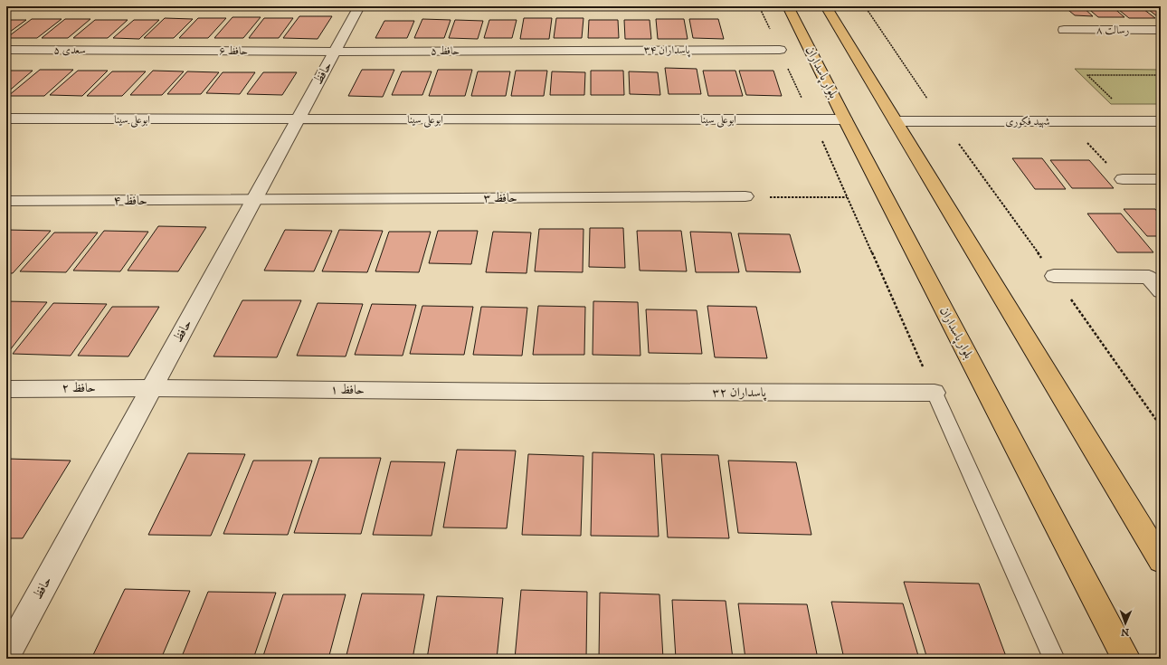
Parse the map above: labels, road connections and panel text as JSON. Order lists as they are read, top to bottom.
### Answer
{
  "streets": {
    "main road": ["بلوار پاسداران"],
    "street": [
      "رسالت ۸",
      "سعدی ۵",
      "پاسداران ۳۴",
      "حافظ ۶",
      "حافظ ۵",
      "حافظ",
      "ابوعلی سینا",
      "شهید فکوری",
      "حافظ ۳",
      "حافظ ۴",
      "حافظ ۲",
      "حافظ ۱",
      "پاسداران ۳۲"
    ]
  },
  "crossings": [
    ["سعدی ۵", "حافظ ۶"],
    ["پاسداران ۳۴", "حافظ ۵"],
    ["حافظ ۶", "حافظ ۵"],
    ["حافظ ۶", "حافظ"],
    ["حافظ ۵", "حافظ"],
    ["بلوار پاسداران", "ابوعلی سینا"],
    ["حافظ", "ابوعلی سینا"],
    ["حافظ", "حافظ ۳"],
    ["حافظ", "حافظ ۴"],
    ["حافظ", "حافظ ۲"],
    ["حافظ", "حافظ ۱"],
    ["حافظ ۳", "حافظ ۴"],
    ["حافظ ۲", "حافظ ۱"],
    ["حافظ ۱", "پاسداران ۳۲"]
  ],
  "north": "bottom"
}
